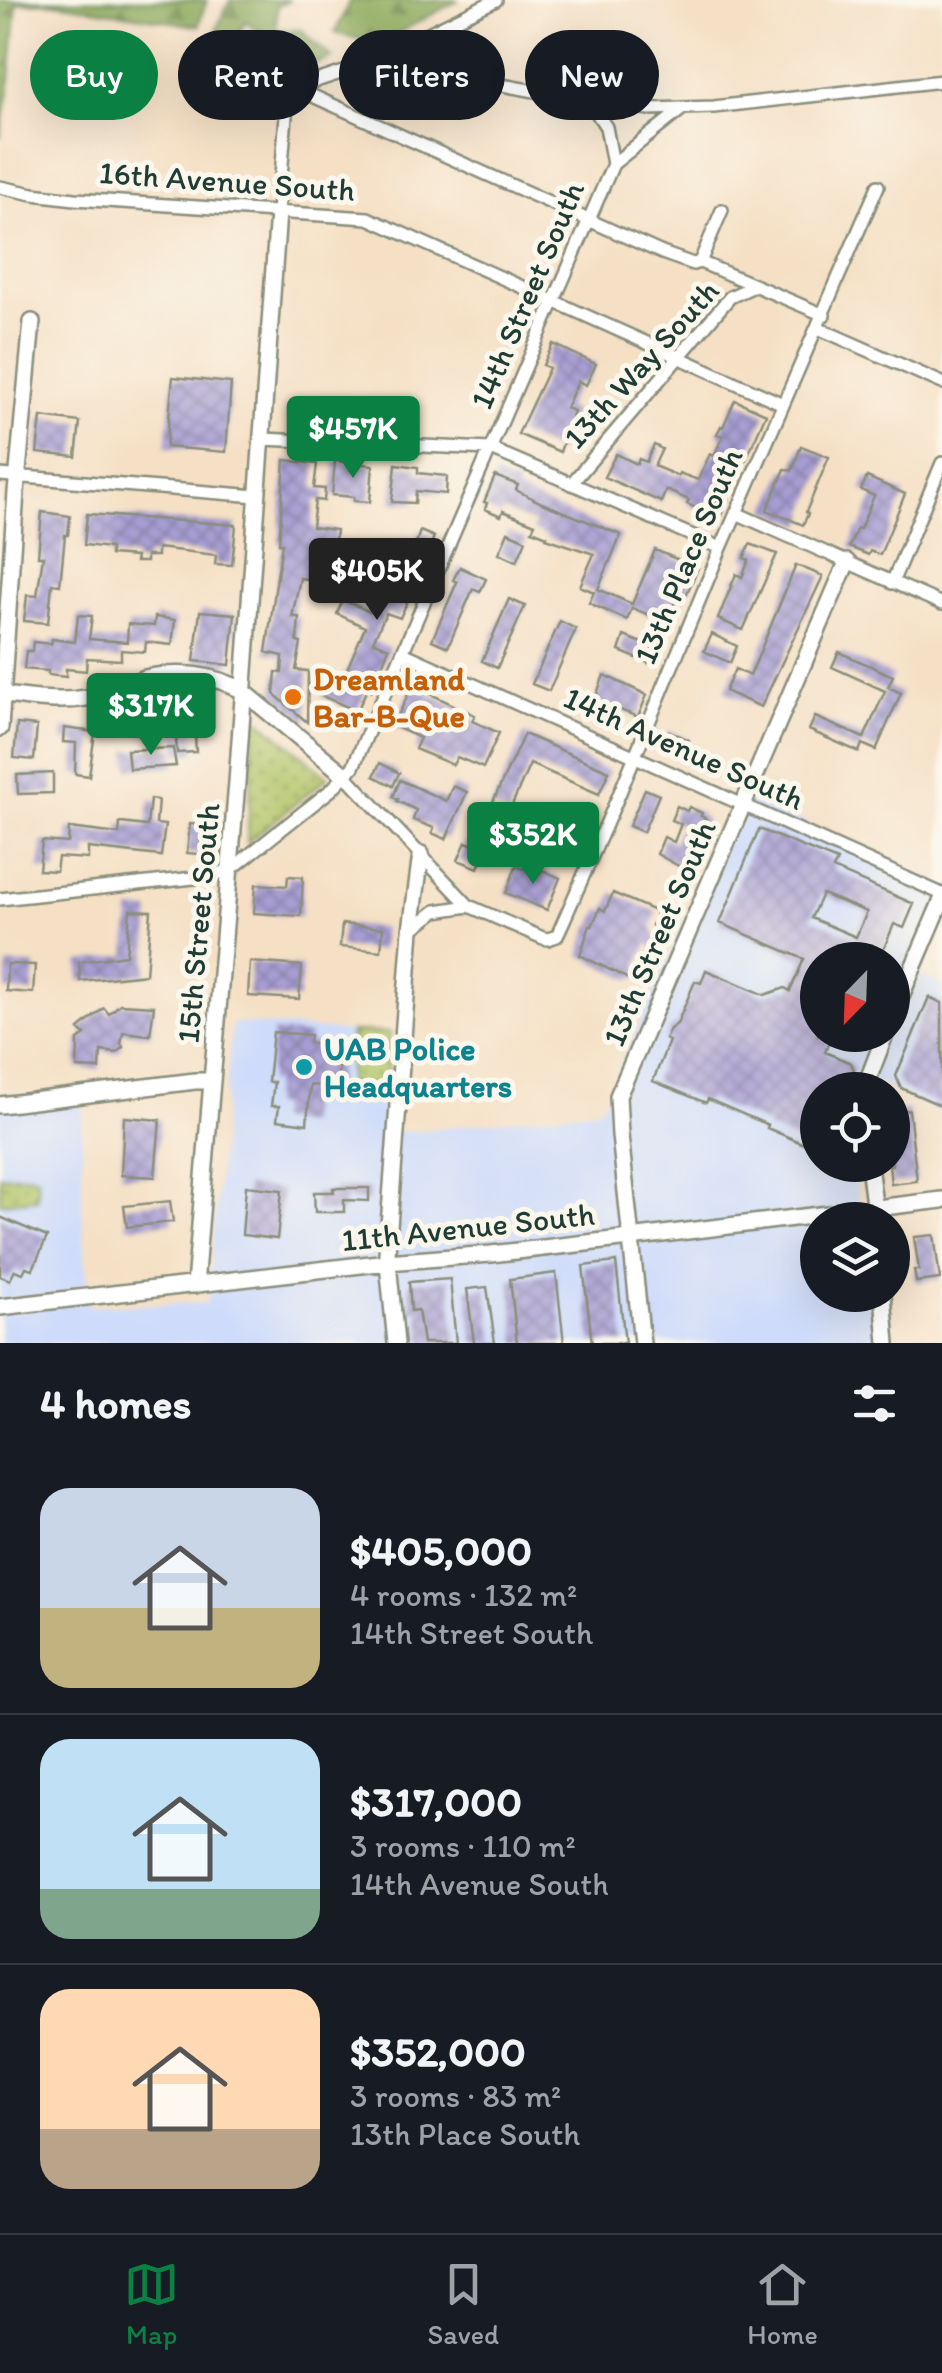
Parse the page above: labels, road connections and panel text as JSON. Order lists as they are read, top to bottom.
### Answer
{
  "streets": {
    "street": [
      "16th Avenue South",
      "14th Street South",
      "13th Way South",
      "13th Place South",
      "14th Avenue South",
      "15th Street South",
      "13th Street South",
      "11th Avenue South"
    ]
  },
  "crossings": [
    ["16th Avenue South", "14th Street South"],
    ["16th Avenue South", "13th Way South"],
    ["16th Avenue South", "13th Place South"],
    ["16th Avenue South", "15th Street South"],
    ["14th Street South", "14th Avenue South"],
    ["13th Place South", "14th Avenue South"],
    ["14th Avenue South", "13th Street South"],
    ["15th Street South", "11th Avenue South"],
    ["13th Street South", "11th Avenue South"]
  ],
  "places": ["Dreamland Bar-B-Que", "UAB Police Headquarters"],
  "north": "bottom left",
  "page": {
    "chip": [
      "Buy",
      "Rent",
      "Filters",
      "New"
    ],
    "price": [
      "$457K",
      "$405K",
      "$317K",
      "$352K"
    ],
    "heading": "4 homes",
    "list": [
      {
        "name": "$405,000",
        "note": "4 rooms · 132 m² · 14th Street South"
      },
      {
        "name": "$317,000",
        "note": "3 rooms · 110 m² · 14th Avenue South"
      },
      {
        "name": "$352,000",
        "note": "3 rooms · 83 m² · 13th Place South"
      }
    ],
    "tabs": ["Map", "Saved", "Home"]
  }
}
